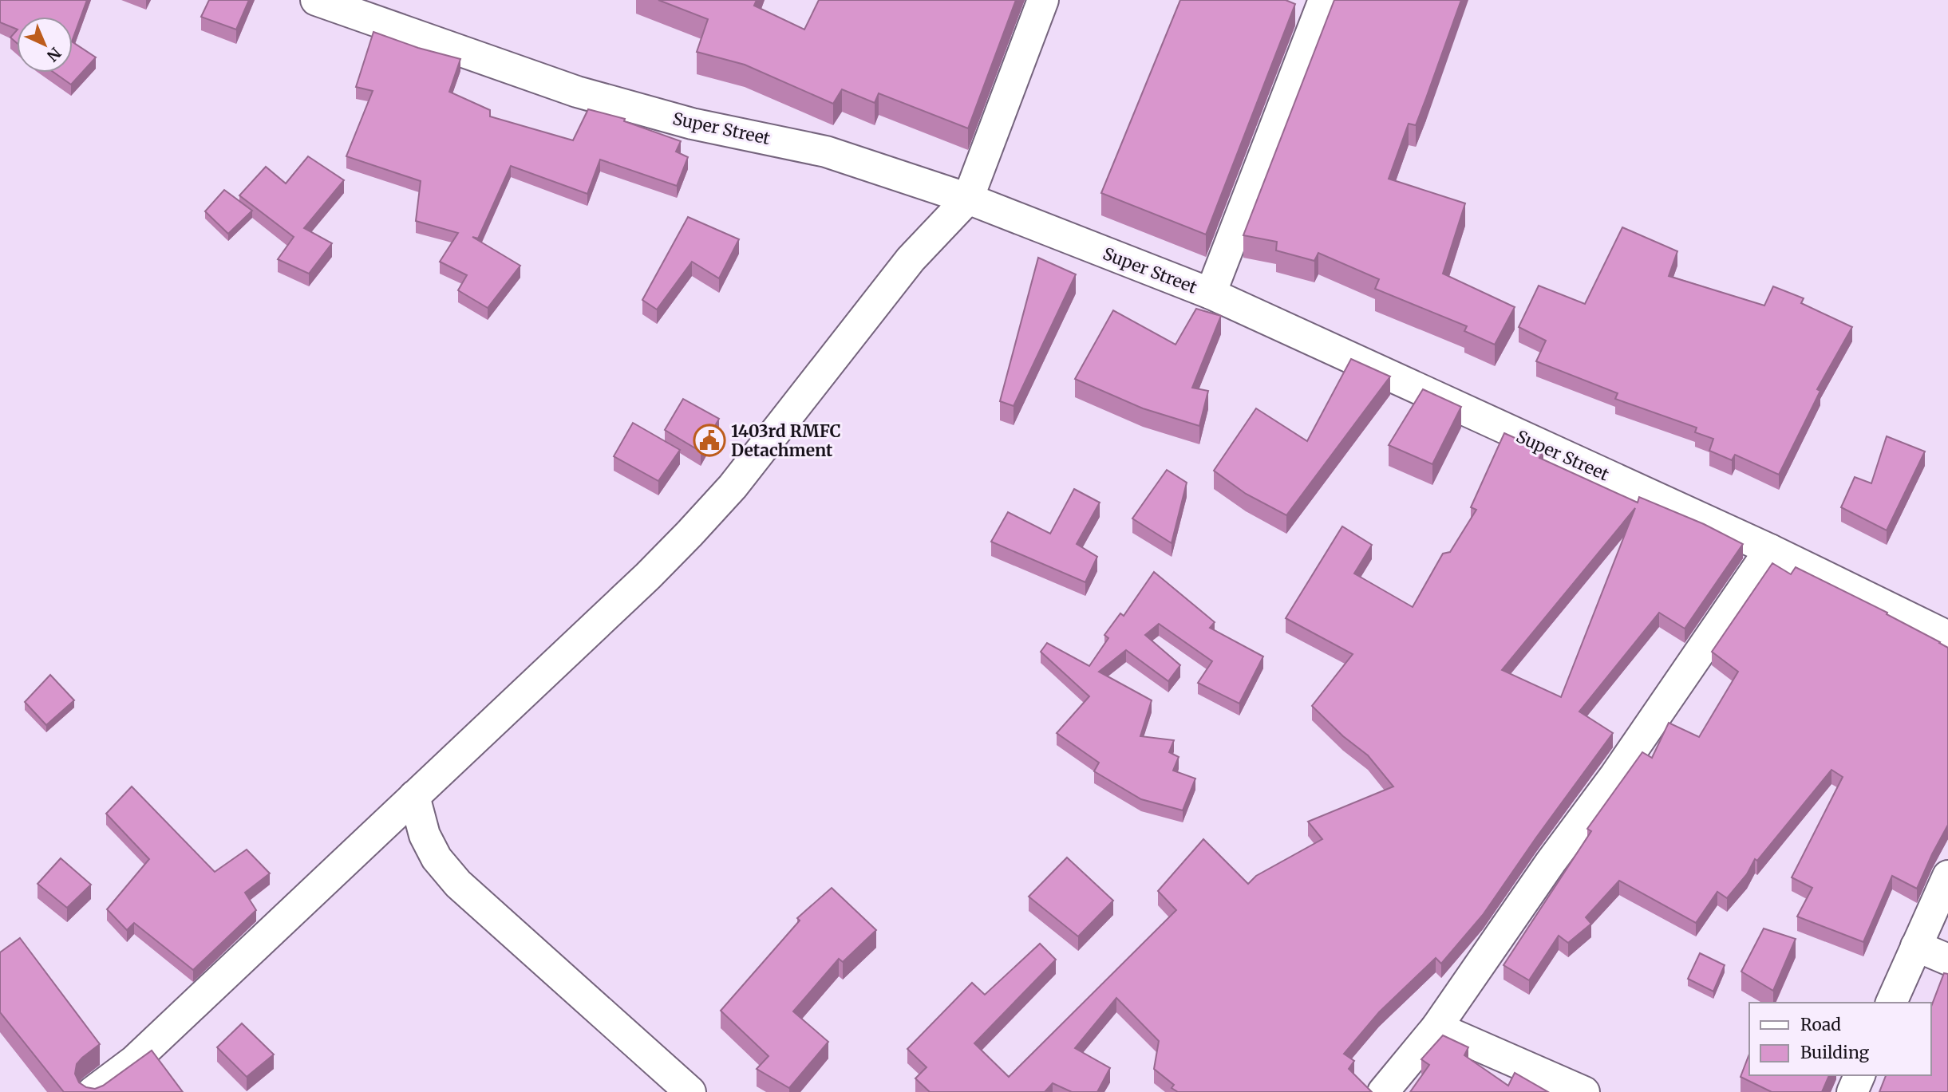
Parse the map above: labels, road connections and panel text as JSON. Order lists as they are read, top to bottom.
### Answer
{
  "streets": {
    "street": ["Super Street"]
  },
  "places": {
    "public building": ["1403rd RMFC Detachment"]
  },
  "legend": ["Road", "Building"],
  "north": "bottom right"
}
